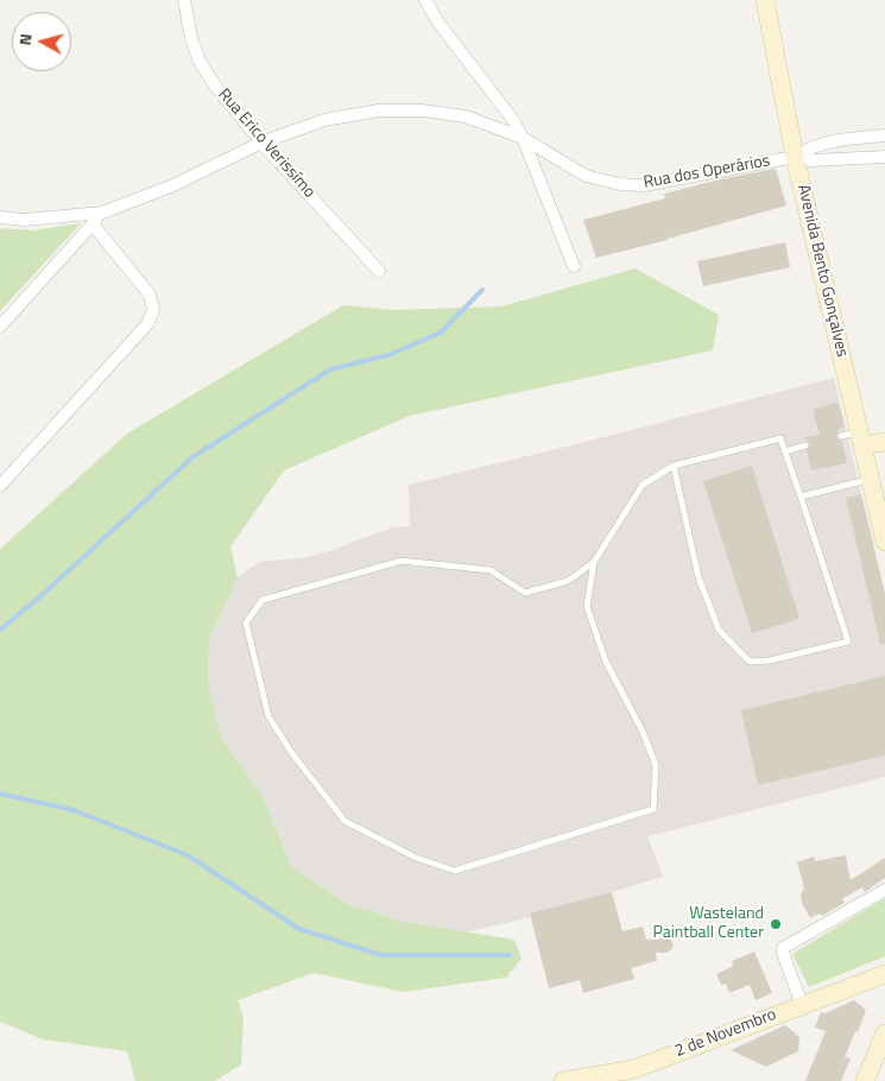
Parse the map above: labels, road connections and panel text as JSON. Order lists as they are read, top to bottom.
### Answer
{
  "streets": {
    "main road": ["Avenida Bento Gonçalves", "2 de Novembro"],
    "street": ["Rua Erico Verissímo", "Rua dos Operários"]
  },
  "crossings": [
    ["Rua Erico Verissímo", "Rua dos Operários"],
    ["Rua dos Operários", "Avenida Bento Gonçalves"]
  ],
  "places": ["Wasteland Paintball Center"],
  "north": "left"
}
